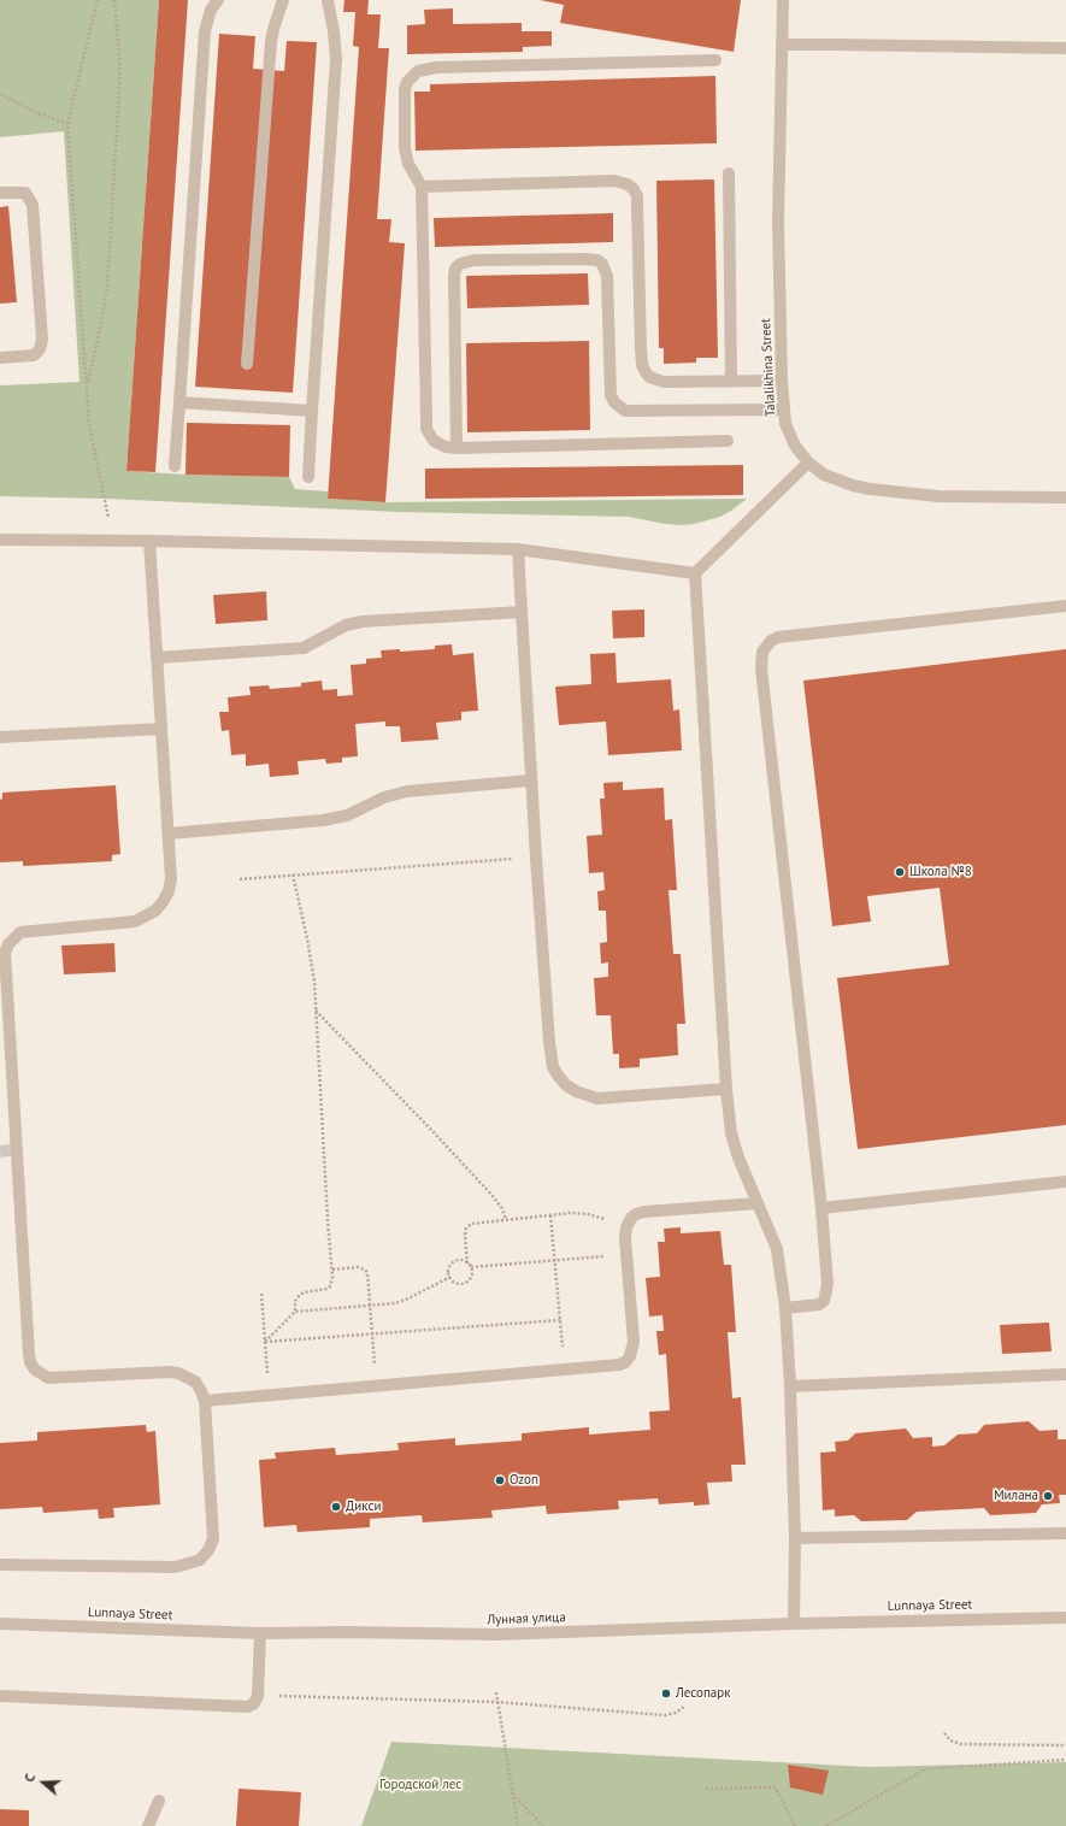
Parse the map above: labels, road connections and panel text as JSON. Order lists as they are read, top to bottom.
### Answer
{
  "streets": {
    "street": ["Talalikhina Street", "Lunnaya Street", "Лунная улица"]
  },
  "crossings": [
    ["Lunnaya Street", "Лунная улица"]
  ],
  "parks": ["Городской лес"],
  "places": [
    "Школа №8",
    "Ozon",
    "Милана",
    "Дикси",
    "Лесопарк"
  ],
  "north": "left"
}
